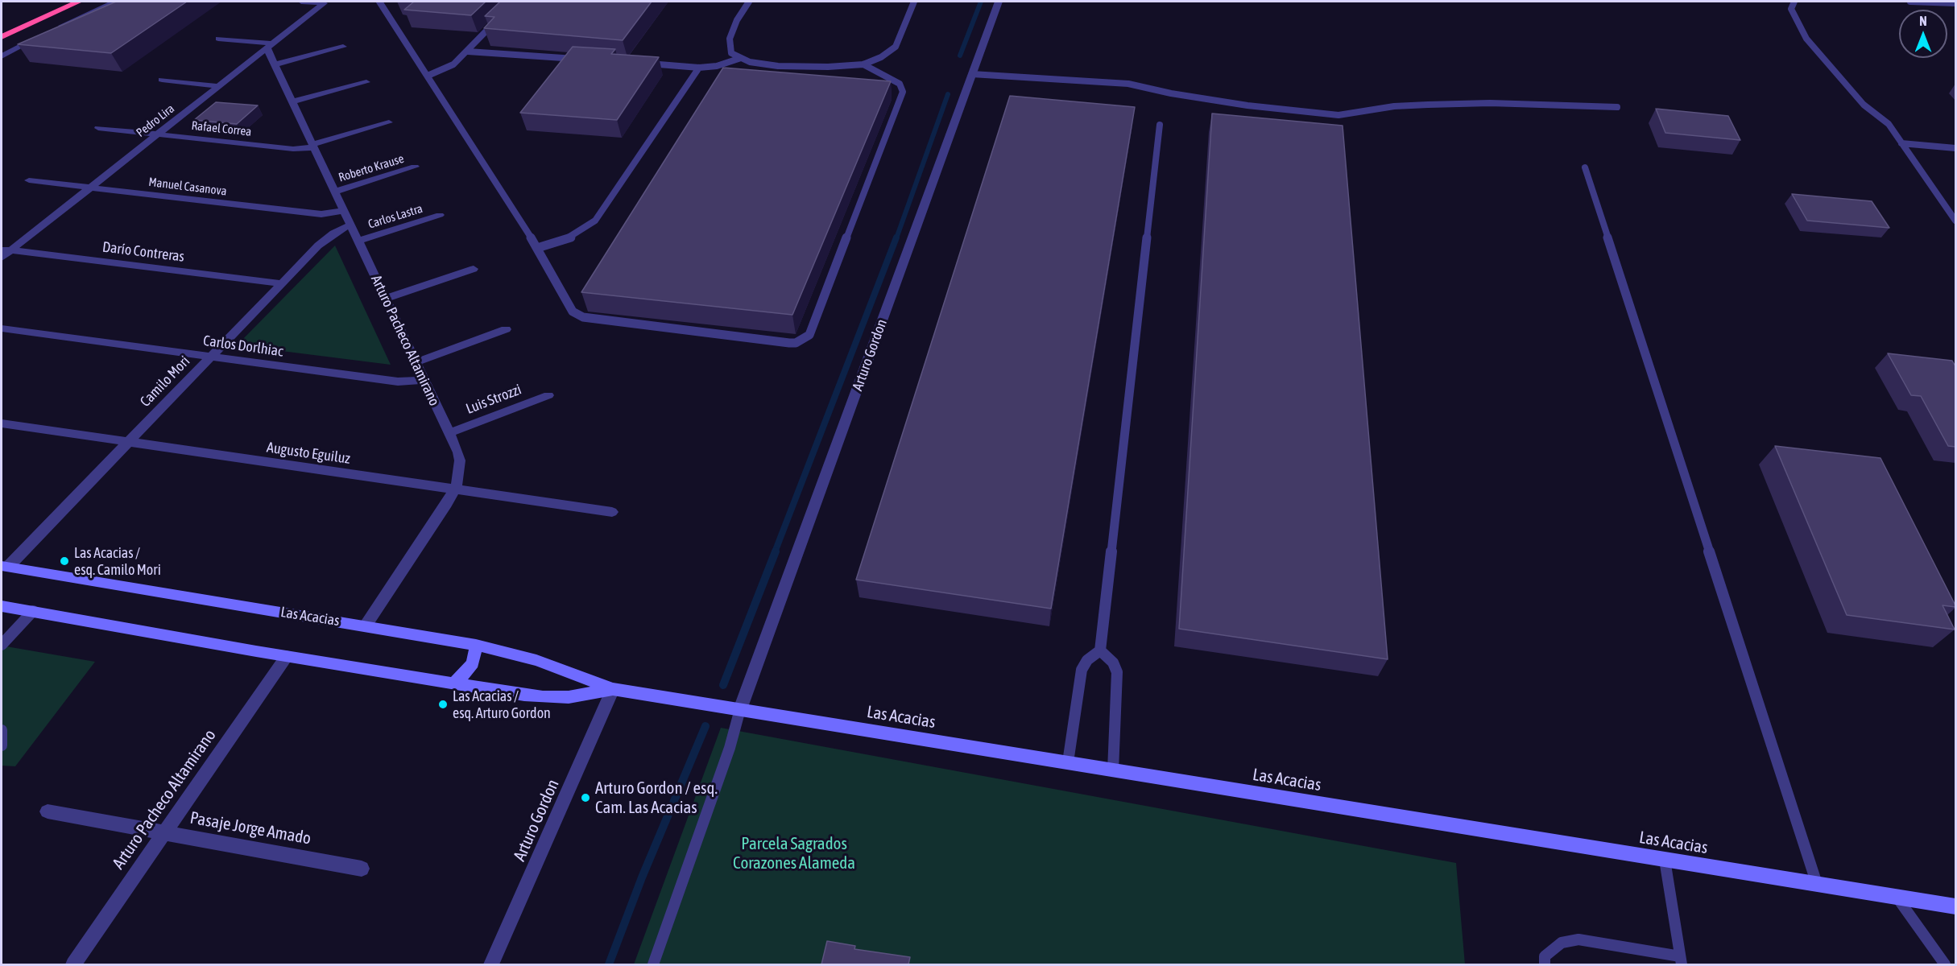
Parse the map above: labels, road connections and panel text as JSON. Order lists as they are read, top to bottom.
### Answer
{
  "streets": {
    "main road": ["Las Acacias"],
    "street": [
      "Pedro Lira",
      "Rafael Correa",
      "Roberto Krause",
      "Manuel Casanova",
      "Carlos Lastra",
      "Darío Contreras",
      "Arturo Pacheco Altamirano",
      "Carlos Dorlhiac",
      "Arturo Gordon",
      "Camilo Mori",
      "Luis Strozzi",
      "Augusto Eguiluz",
      "Pasaje Jorge Amado"
    ]
  },
  "crossings": [
    ["Pedro Lira", "Rafael Correa"],
    ["Pedro Lira", "Manuel Casanova"],
    ["Pedro Lira", "Darío Contreras"],
    ["Pedro Lira", "Arturo Pacheco Altamirano"],
    ["Rafael Correa", "Arturo Pacheco Altamirano"],
    ["Roberto Krause", "Arturo Pacheco Altamirano"],
    ["Manuel Casanova", "Arturo Pacheco Altamirano"],
    ["Carlos Lastra", "Arturo Pacheco Altamirano"],
    ["Darío Contreras", "Camilo Mori"],
    ["Arturo Pacheco Altamirano", "Carlos Dorlhiac"],
    ["Arturo Pacheco Altamirano", "Camilo Mori"],
    ["Arturo Pacheco Altamirano", "Luis Strozzi"],
    ["Arturo Pacheco Altamirano", "Augusto Eguiluz"],
    ["Arturo Pacheco Altamirano", "Las Acacias"],
    ["Arturo Pacheco Altamirano", "Pasaje Jorge Amado"],
    ["Carlos Dorlhiac", "Camilo Mori"],
    ["Arturo Gordon", "Las Acacias"],
    ["Camilo Mori", "Augusto Eguiluz"],
    ["Camilo Mori", "Las Acacias"]
  ],
  "parks": ["Parcela Sagrados Corazones Alameda"],
  "places": ["Las Acacias / esq. Camilo Mori", "Las Acacias / esq. Arturo Gordon", "Arturo Gordon / esq. Cam. Las Acacias"],
  "north": "top"
}
